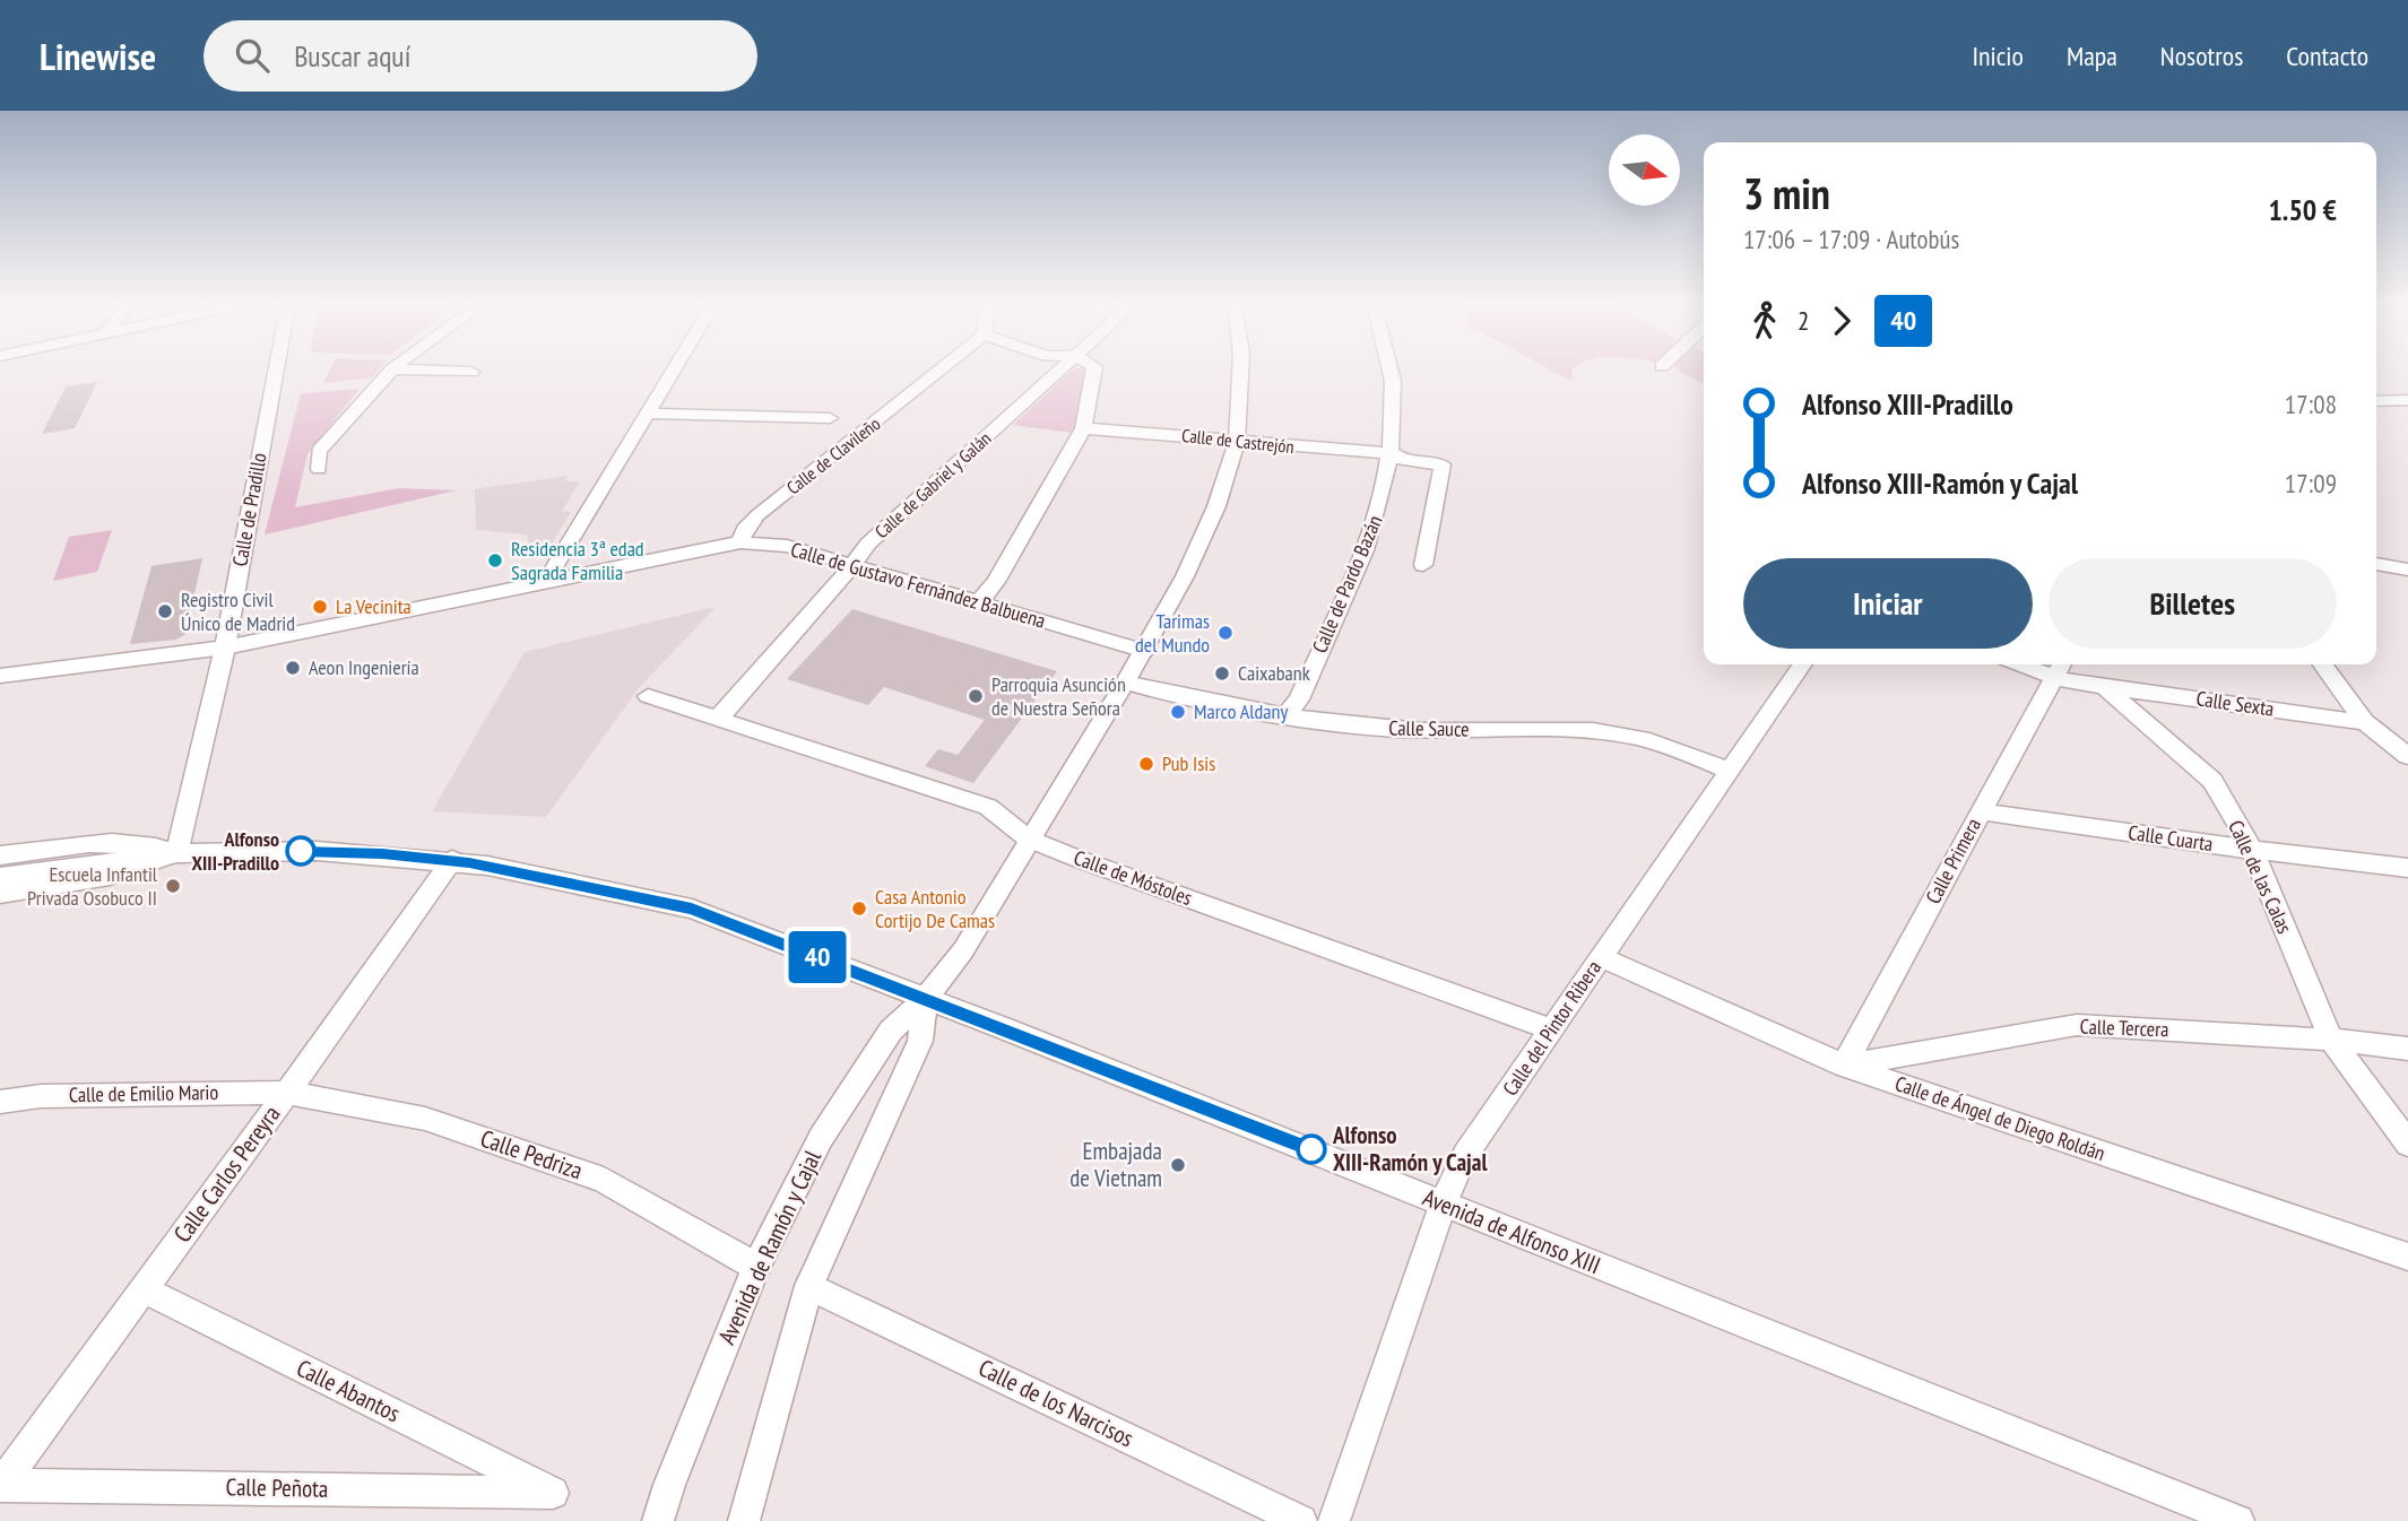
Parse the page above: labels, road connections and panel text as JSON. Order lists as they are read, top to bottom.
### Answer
{
  "streets": {
    "street": [
      "Calle de Castrejón",
      "Calle de Clavileño",
      "Calle de Gabriel y Galán",
      "Calle de Pradillo",
      "Calle de Pardo Bazán",
      "Calle de Gustavo Fernández Balbuena",
      "Calle Sexta",
      "Calle Sauce",
      "Calle Cuarta",
      "Calle Primera",
      "Calle de las Calas",
      "Calle de Móstoles",
      "Calle del Pintor Ribera",
      "Calle Tercera",
      "Calle de Emilio Mario",
      "Calle de Ángel de Diego Roldán",
      "Calle Pedriza",
      "Calle Carlos Pereyra",
      "Avenida de Alfonso XIII",
      "Avenida de Ramón y Cajal",
      "Calle Abantos",
      "Calle de los Narcisos",
      "Calle Peñota"
    ]
  },
  "crossings": [
    ["Calle de Castrejón", "Calle de Pardo Bazán"],
    ["Calle de Castrejón", "Avenida de Ramón y Cajal"],
    ["Calle de Clavileño", "Calle de Gustavo Fernández Balbuena"],
    ["Calle de Gabriel y Galán", "Calle de Gustavo Fernández Balbuena"],
    ["Calle de Gabriel y Galán", "Calle de Móstoles"],
    ["Calle de Pradillo", "Calle de Gustavo Fernández Balbuena"],
    ["Calle de Pradillo", "Avenida de Alfonso XIII"],
    ["Calle de Pardo Bazán", "Calle Sauce"],
    ["Calle de Gustavo Fernández Balbuena", "Avenida de Ramón y Cajal"],
    ["Calle Sexta", "Calle de las Calas"],
    ["Calle Sauce", "Calle del Pintor Ribera"],
    ["Calle Sauce", "Avenida de Ramón y Cajal"],
    ["Calle Cuarta", "Calle Primera"],
    ["Calle Cuarta", "Calle de las Calas"],
    ["Calle Primera", "Calle Tercera"],
    ["Calle Primera", "Calle de Ángel de Diego Roldán"],
    ["Calle de las Calas", "Calle Tercera"],
    ["Calle de Móstoles", "Calle del Pintor Ribera"],
    ["Calle de Móstoles", "Avenida de Ramón y Cajal"],
    ["Calle del Pintor Ribera", "Calle de Ángel de Diego Roldán"],
    ["Calle del Pintor Ribera", "Avenida de Alfonso XIII"],
    ["Calle Tercera", "Calle de Ángel de Diego Roldán"],
    ["Calle de Emilio Mario", "Calle Pedriza"],
    ["Calle de Emilio Mario", "Calle Carlos Pereyra"],
    ["Calle Pedriza", "Calle Carlos Pereyra"],
    ["Calle Pedriza", "Avenida de Ramón y Cajal"],
    ["Calle Carlos Pereyra", "Avenida de Alfonso XIII"],
    ["Calle Carlos Pereyra", "Calle Abantos"],
    ["Calle Carlos Pereyra", "Calle Peñota"],
    ["Avenida de Alfonso XIII", "Avenida de Ramón y Cajal"],
    ["Calle Abantos", "Calle Peñota"]
  ],
  "places": [
    "Residencia 3ª edad Sagrada Familia",
    "La Vecinita",
    "Registro Civil Único de Madrid",
    "Tarimas del Mundo",
    "Aeon Ingeniería",
    "Caixabank",
    "Parroquia Asunción de Nuestra Señora",
    "Marco Aldany",
    "Pub Isis",
    "Alfonso XIII-Pradillo",
    "Escuela Infantil Privada Osobuco II",
    "Casa Antonio Cortijo De Camas",
    "Alfonso XIII-Ramón y Cajal",
    "Embajada de Vietnam"
  ],
  "lines": ["bus line 40"],
  "north": "right",
  "page": {
    "header": "Linewise",
    "search": "Buscar aquí",
    "nav": [
      "Inicio",
      "Mapa",
      "Nosotros",
      "Contacto"
    ],
    "on_map": "40",
    "heading": ["3 min", "17:06 – 17:09 · Autobús", "1.50 €"],
    "legs": ["2", "40"],
    "list": [
      {
        "name": "Alfonso XIII-Pradillo",
        "value": "17:08"
      },
      {
        "name": "Alfonso XIII-Ramón y Cajal",
        "value": "17:09"
      }
    ],
    "buttons": ["Iniciar", "Billetes"]
  }
}
